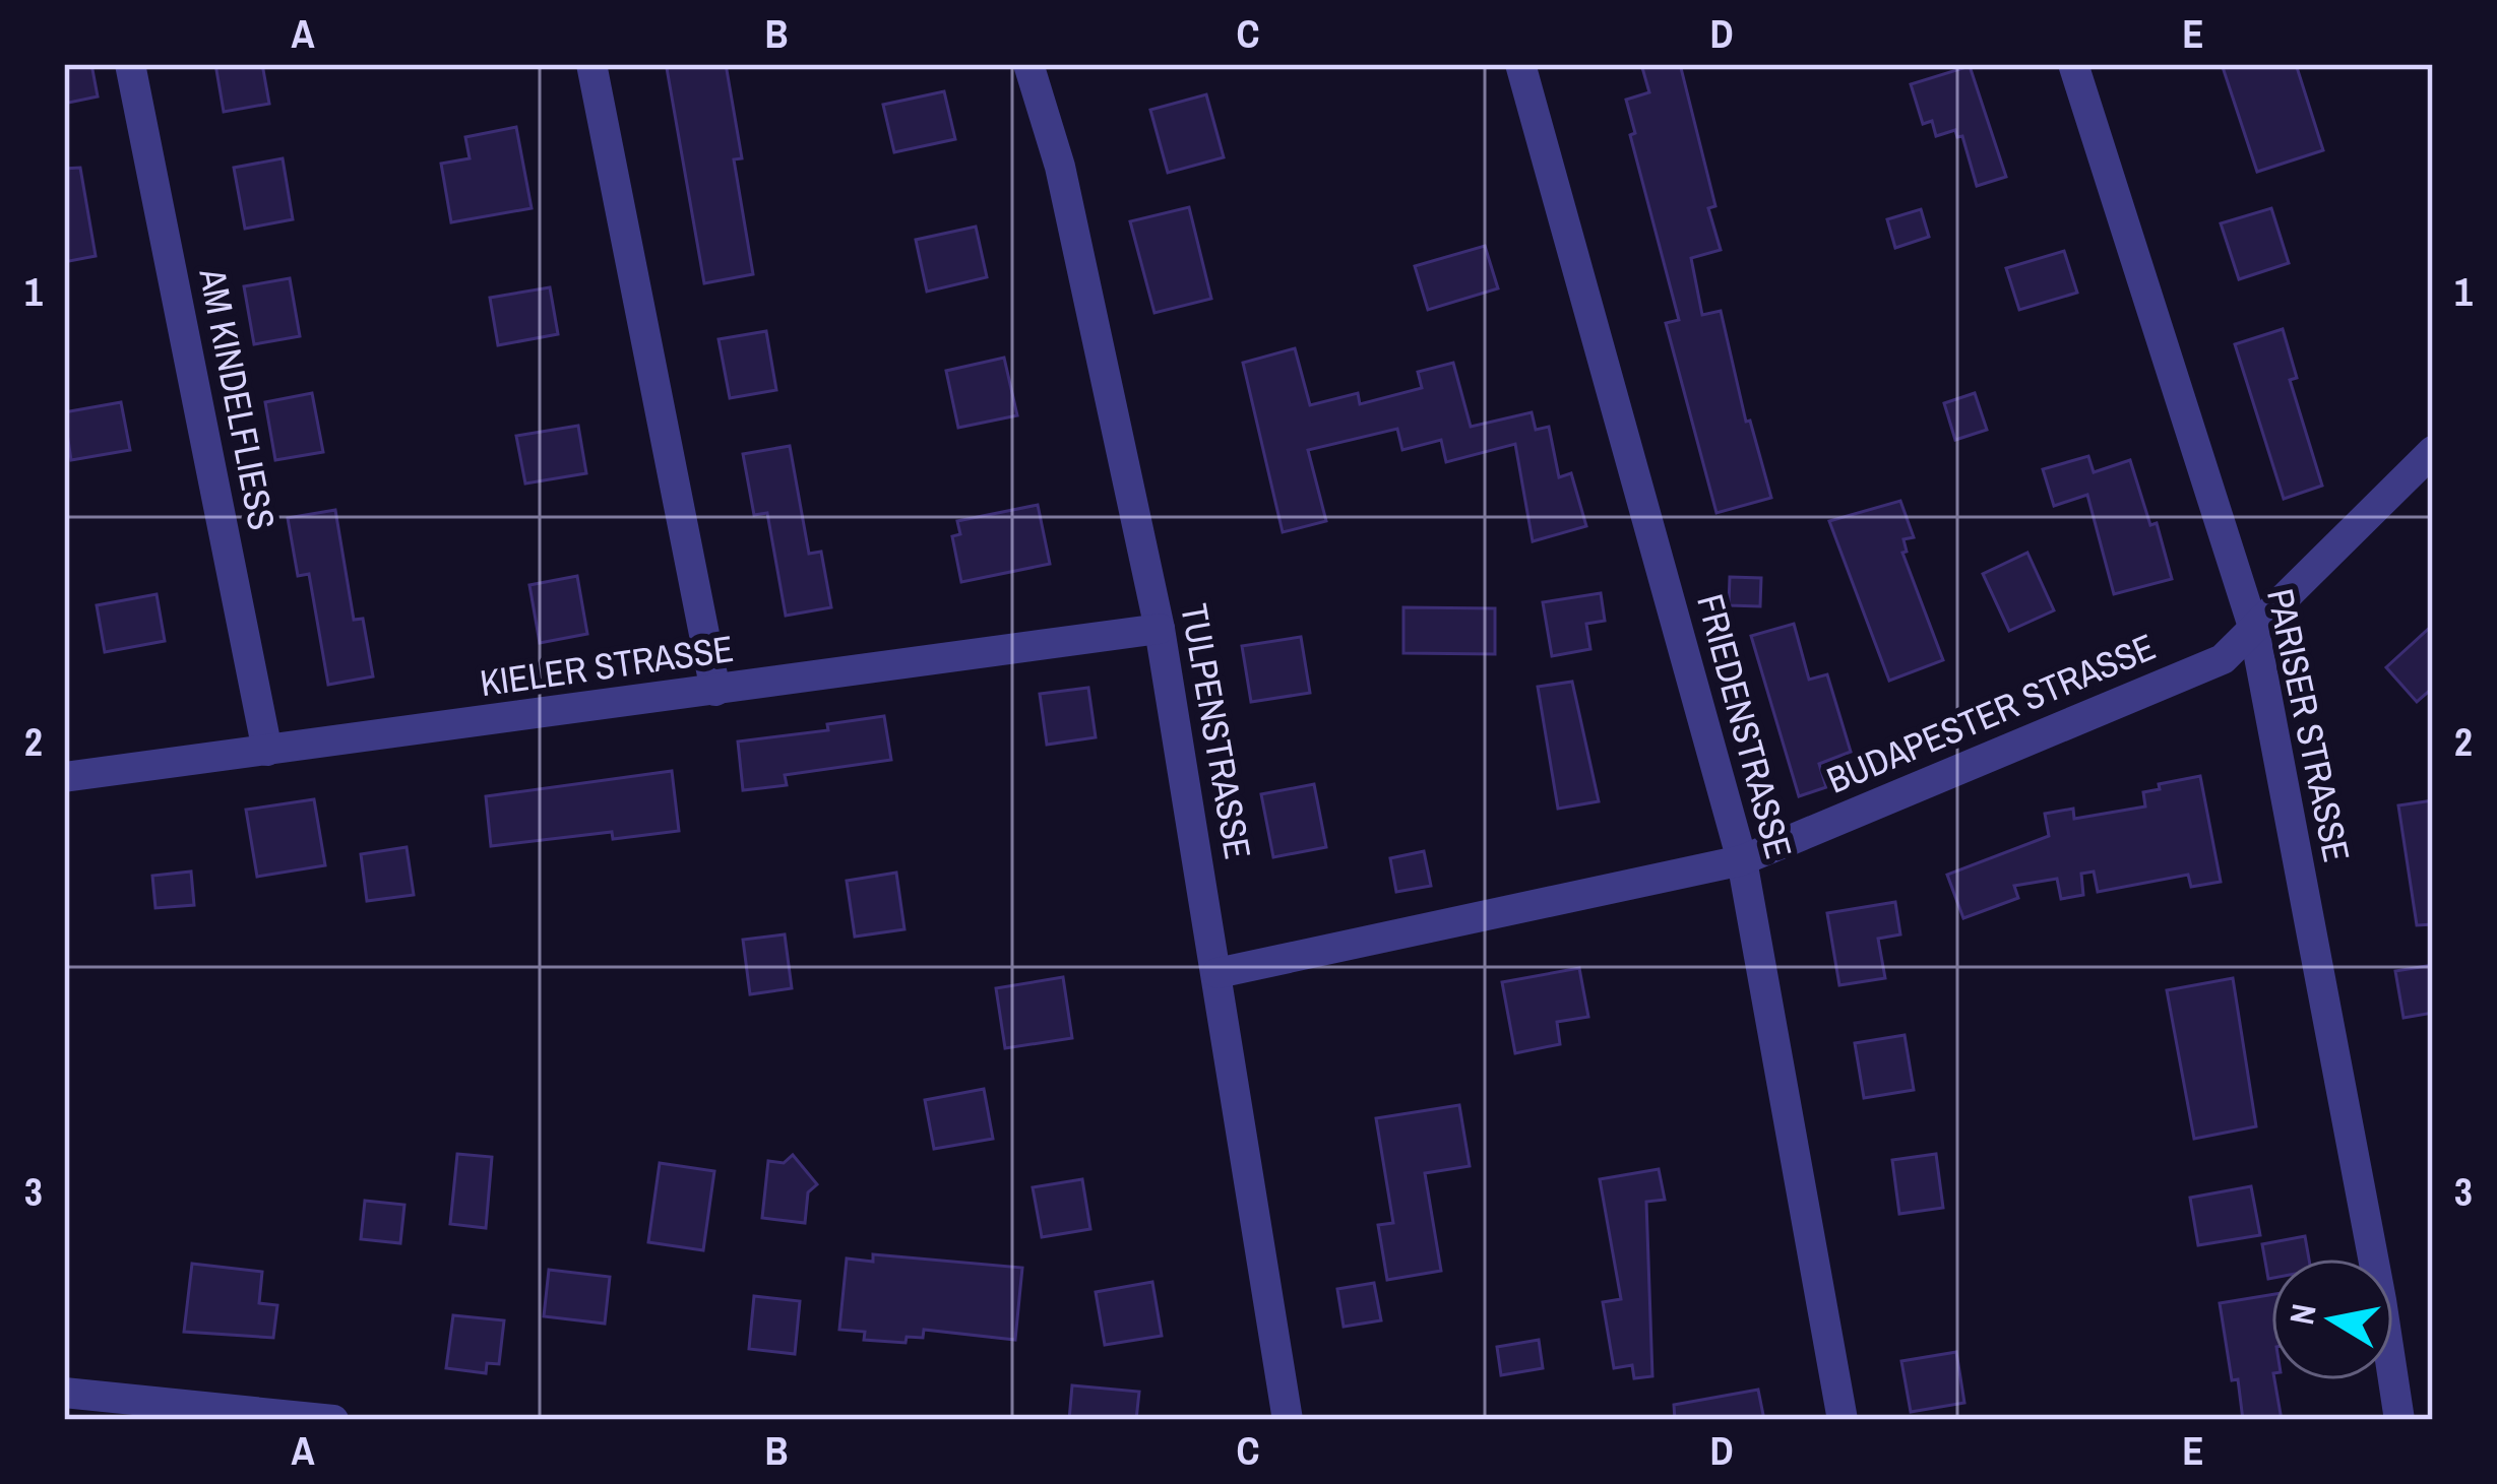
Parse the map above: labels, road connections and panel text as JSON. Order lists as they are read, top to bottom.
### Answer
{
  "streets": {
    "street": [
      "AM KINDELFLIESS",
      "KIELER STRASSE",
      "BUDAPESTER STRASSE",
      "PARISER STRASSE",
      "FRIEDENSTRASSE",
      "TULPENSTRASSE"
    ]
  },
  "crossings": [
    ["AM KINDELFLIESS", "KIELER STRASSE"],
    ["KIELER STRASSE", "TULPENSTRASSE"],
    ["BUDAPESTER STRASSE", "PARISER STRASSE"],
    ["BUDAPESTER STRASSE", "FRIEDENSTRASSE"],
    ["BUDAPESTER STRASSE", "TULPENSTRASSE"]
  ],
  "north": "left",
  "grid": {
    "columns": [
      "A",
      "B",
      "C",
      "D",
      "E"
    ],
    "rows": ["1", "2", "3"]
  }
}
